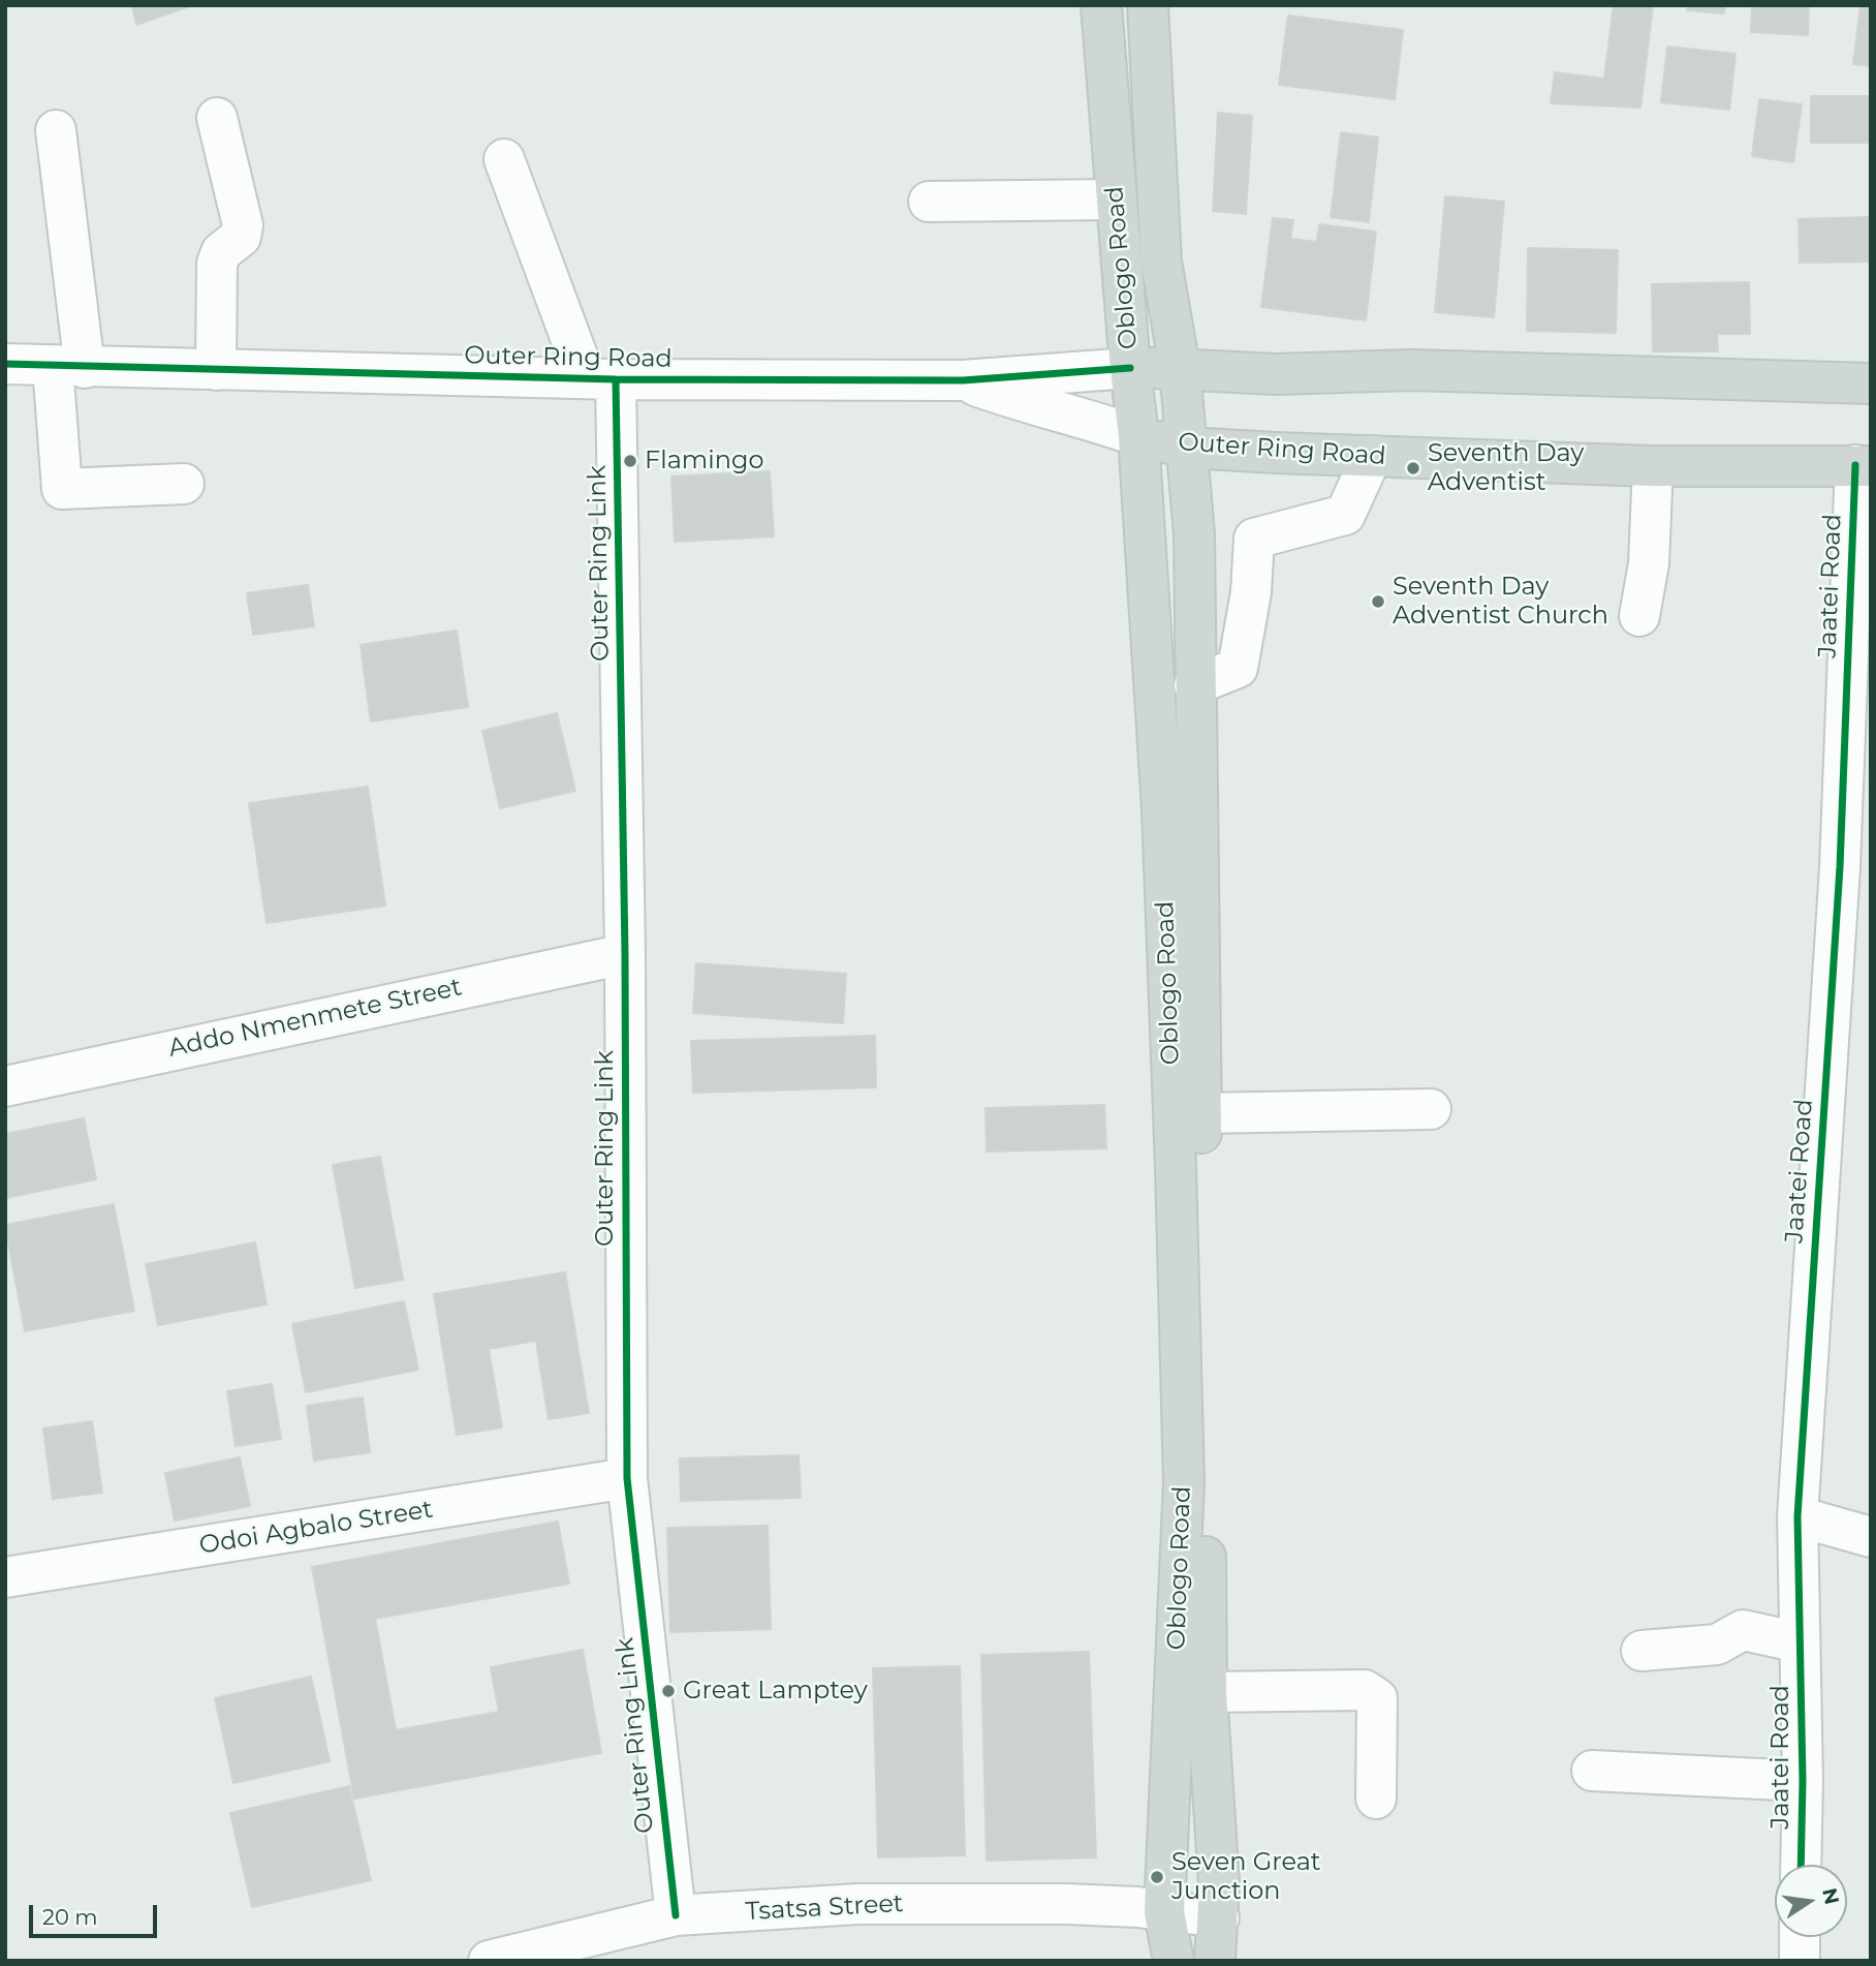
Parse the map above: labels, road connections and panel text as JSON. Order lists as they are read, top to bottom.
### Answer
{
  "streets": {
    "main road": ["Oblogo Road", "Outer Ring Road"],
    "street": [
      "Outer Ring Link",
      "Jaatei Road",
      "Addo Nmenmete Street",
      "Odoi Agbalo Street",
      "Tsatsa Street"
    ]
  },
  "crossings": [
    ["Oblogo Road", "Outer Ring Road"],
    ["Oblogo Road", "Tsatsa Street"],
    ["Outer Ring Road", "Outer Ring Link"],
    ["Outer Ring Road", "Jaatei Road"],
    ["Outer Ring Link", "Addo Nmenmete Street"],
    ["Outer Ring Link", "Odoi Agbalo Street"],
    ["Outer Ring Link", "Tsatsa Street"]
  ],
  "places": [
    "Flamingo",
    "Seventh Day Adventist",
    "Seventh Day Adventist Church",
    "Great Lamptey",
    "Seven Great Junction"
  ],
  "scale_bar": "20 m",
  "north": "right"
}
